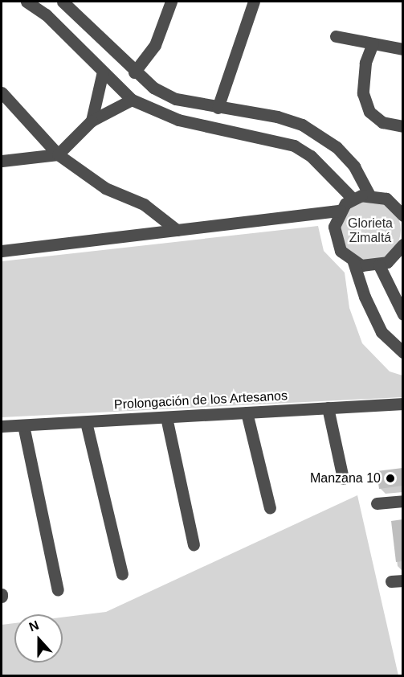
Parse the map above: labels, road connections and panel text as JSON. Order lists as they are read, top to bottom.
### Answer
{
  "streets": {
    "street": ["Prolongación de los Artesanos"]
  },
  "parks": ["Glorieta Zimaltá"],
  "places": ["Manzana 10"],
  "north": "top"
}
